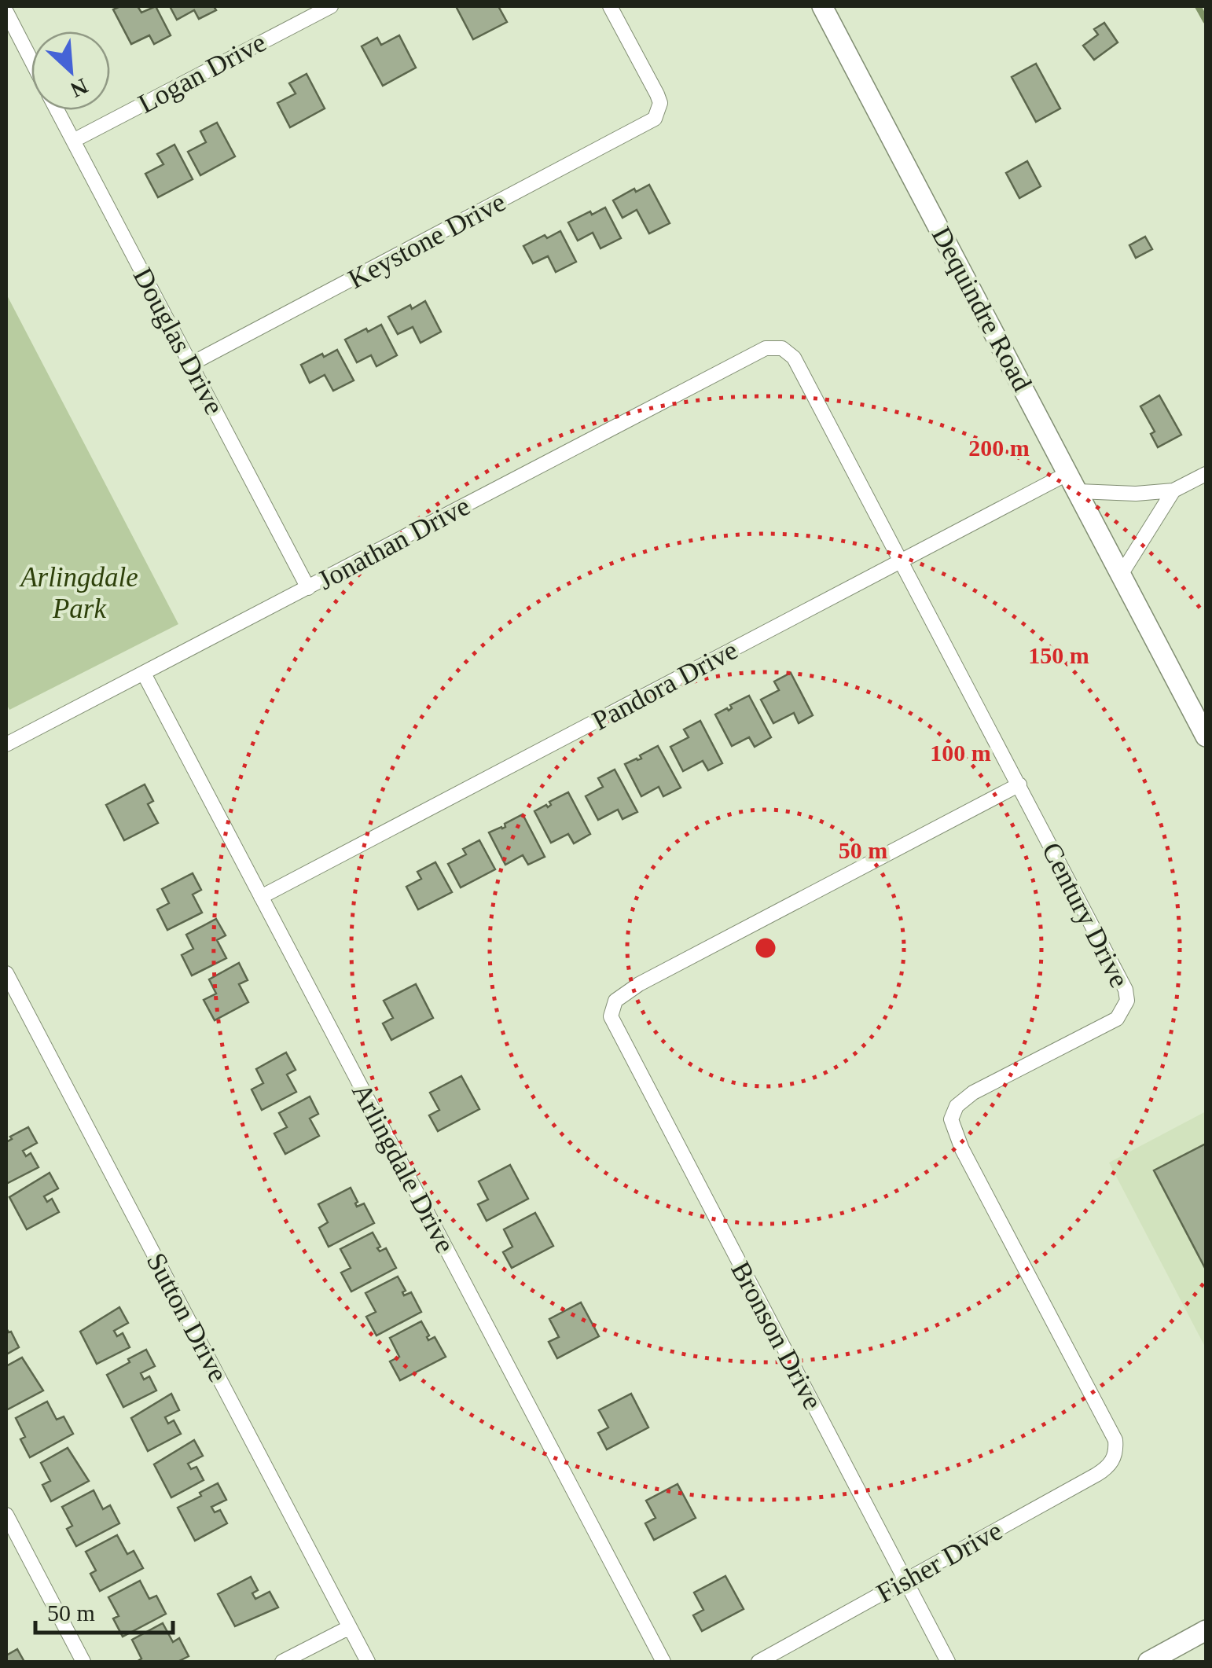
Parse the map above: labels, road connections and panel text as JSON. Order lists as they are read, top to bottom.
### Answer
{
  "streets": {
    "main road": ["Dequindre Road"],
    "street": [
      "Logan Drive",
      "Keystone Drive",
      "Douglas Drive",
      "Jonathan Drive",
      "Pandora Drive",
      "Century Drive",
      "Arlingdale Drive",
      "Sutton Drive",
      "Bronson Drive",
      "Fisher Drive"
    ]
  },
  "crossings": [
    ["Logan Drive", "Douglas Drive"],
    ["Keystone Drive", "Douglas Drive"],
    ["Dequindre Road", "Pandora Drive"],
    ["Douglas Drive", "Jonathan Drive"],
    ["Jonathan Drive", "Century Drive"],
    ["Jonathan Drive", "Arlingdale Drive"],
    ["Pandora Drive", "Century Drive"],
    ["Pandora Drive", "Arlingdale Drive"],
    ["Century Drive", "Bronson Drive"],
    ["Century Drive", "Fisher Drive"],
    ["Bronson Drive", "Fisher Drive"]
  ],
  "parks": ["Arlingdale Park"],
  "scale_bar": "50 m",
  "north": "bottom right",
  "rings": [
    "200 m",
    "150 m",
    "100 m",
    "50 m"
  ]
}
